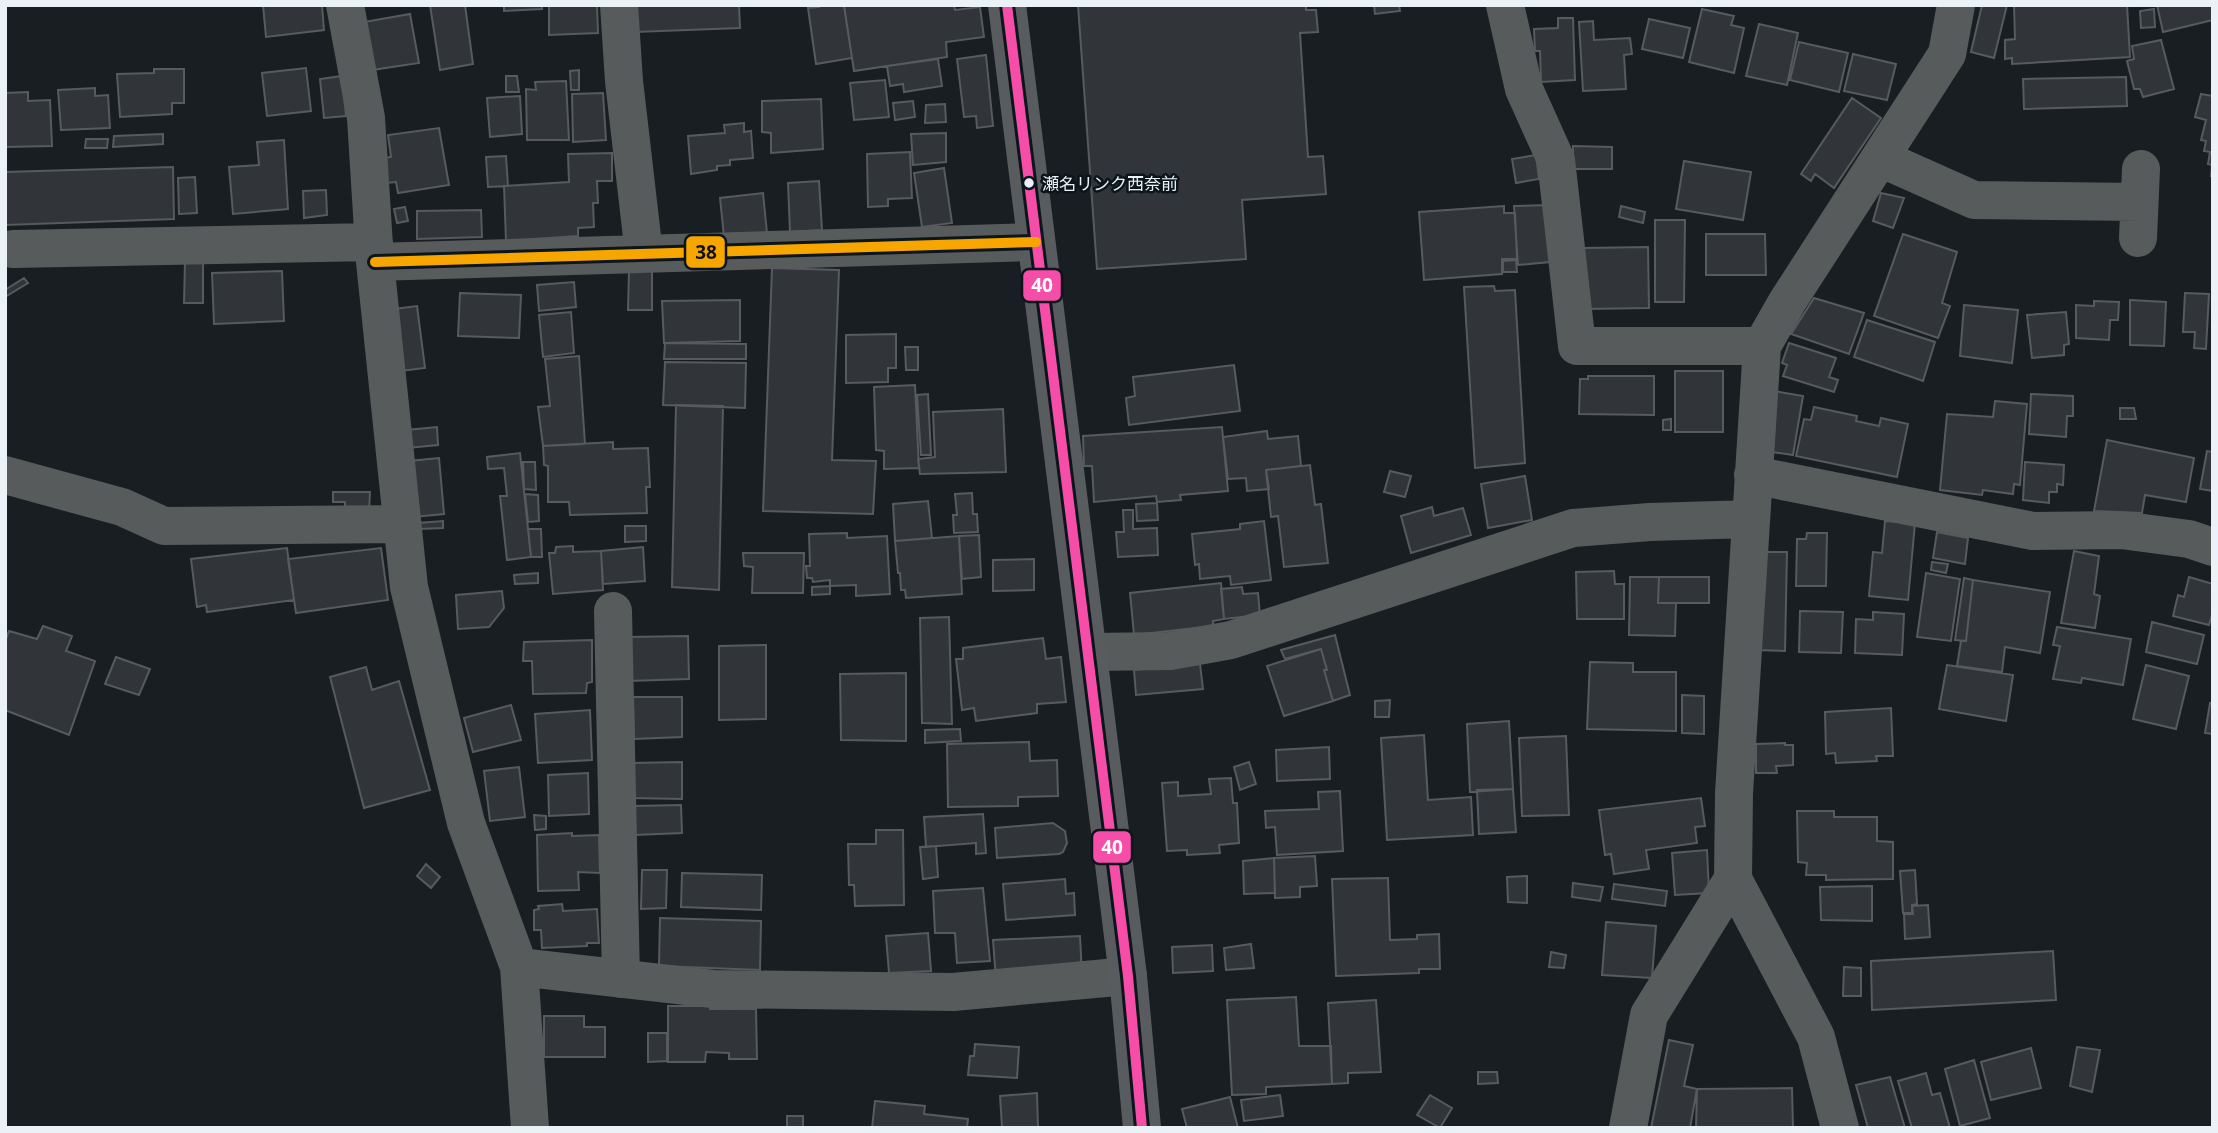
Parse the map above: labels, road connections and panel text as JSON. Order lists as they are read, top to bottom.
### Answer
{
  "places": ["瀬名リンク西奈前"],
  "lines": ["transit line 40", "transit line 38"]
}
